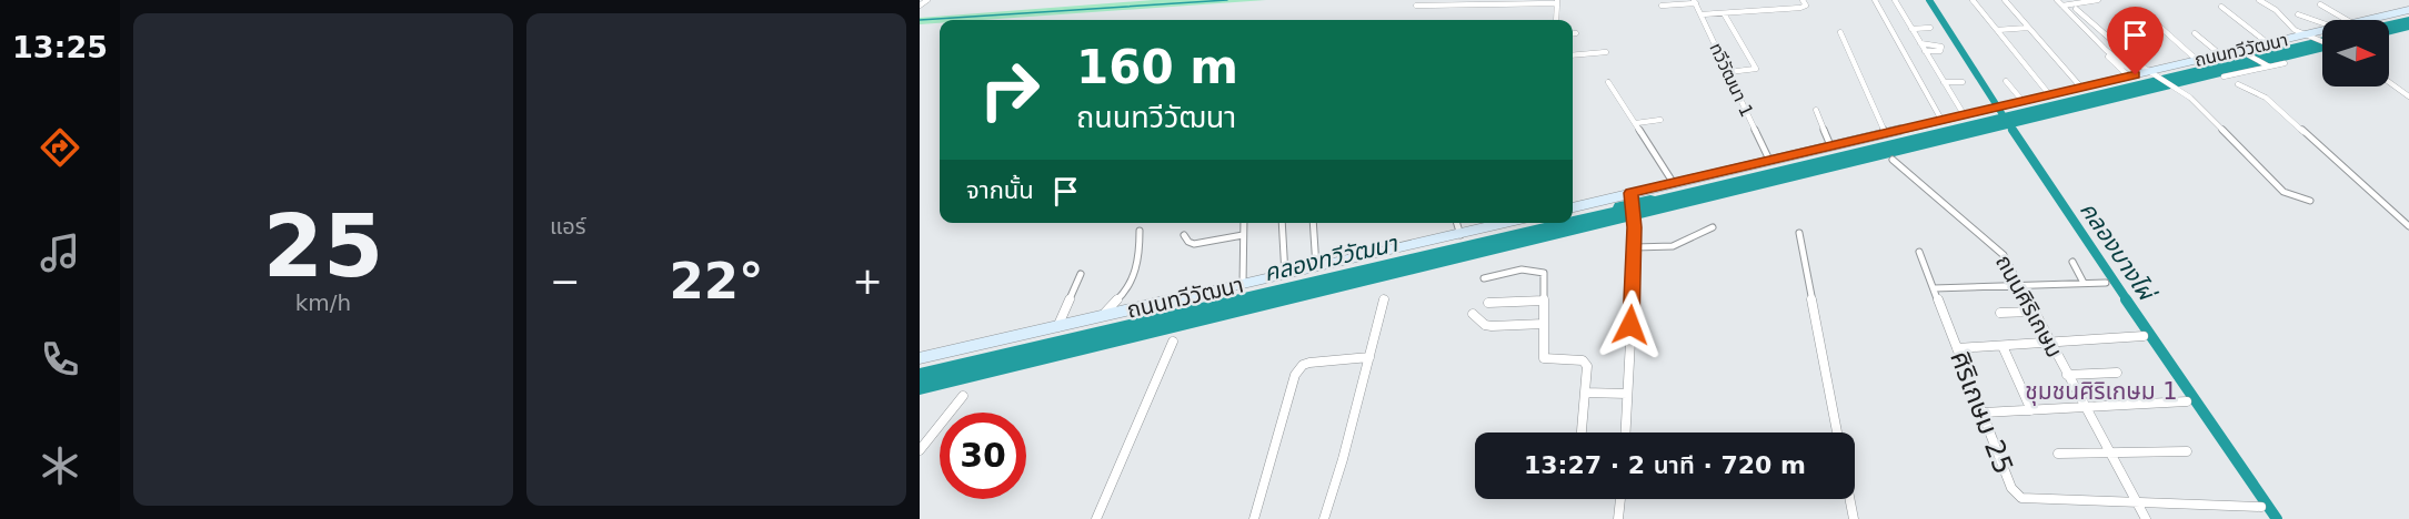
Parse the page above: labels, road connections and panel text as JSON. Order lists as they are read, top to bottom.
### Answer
{
  "streets": {
    "main road": ["ถนนทวีวัฒนา"],
    "street": ["ทวีวัฒนา 1", "ถนนศิริเกษม", "ศิริเกษม 25"]
  },
  "crossings": [
    ["ถนนทวีวัฒนา", "ทวีวัฒนา 1"],
    ["ถนนศิริเกษม", "ศิริเกษม 25"]
  ],
  "districts": ["ชุมชนศิริเกษม 1"],
  "water": ["คลองบางไผ่", "คลองทวีวัฒนา"],
  "north": "right",
  "page": {
    "tabs": "13:25",
    "tile": [
      ["25", "km/h"],
      "แอร์"
    ],
    "turn": ["160 m", "ถนนทวีวัฒนา"],
    "then": "จากนั้น",
    "heat": ["−", "22°", "+"],
    "limit": "30",
    "trip": "13:27 · 2 นาที · 720 m"
  }
}
